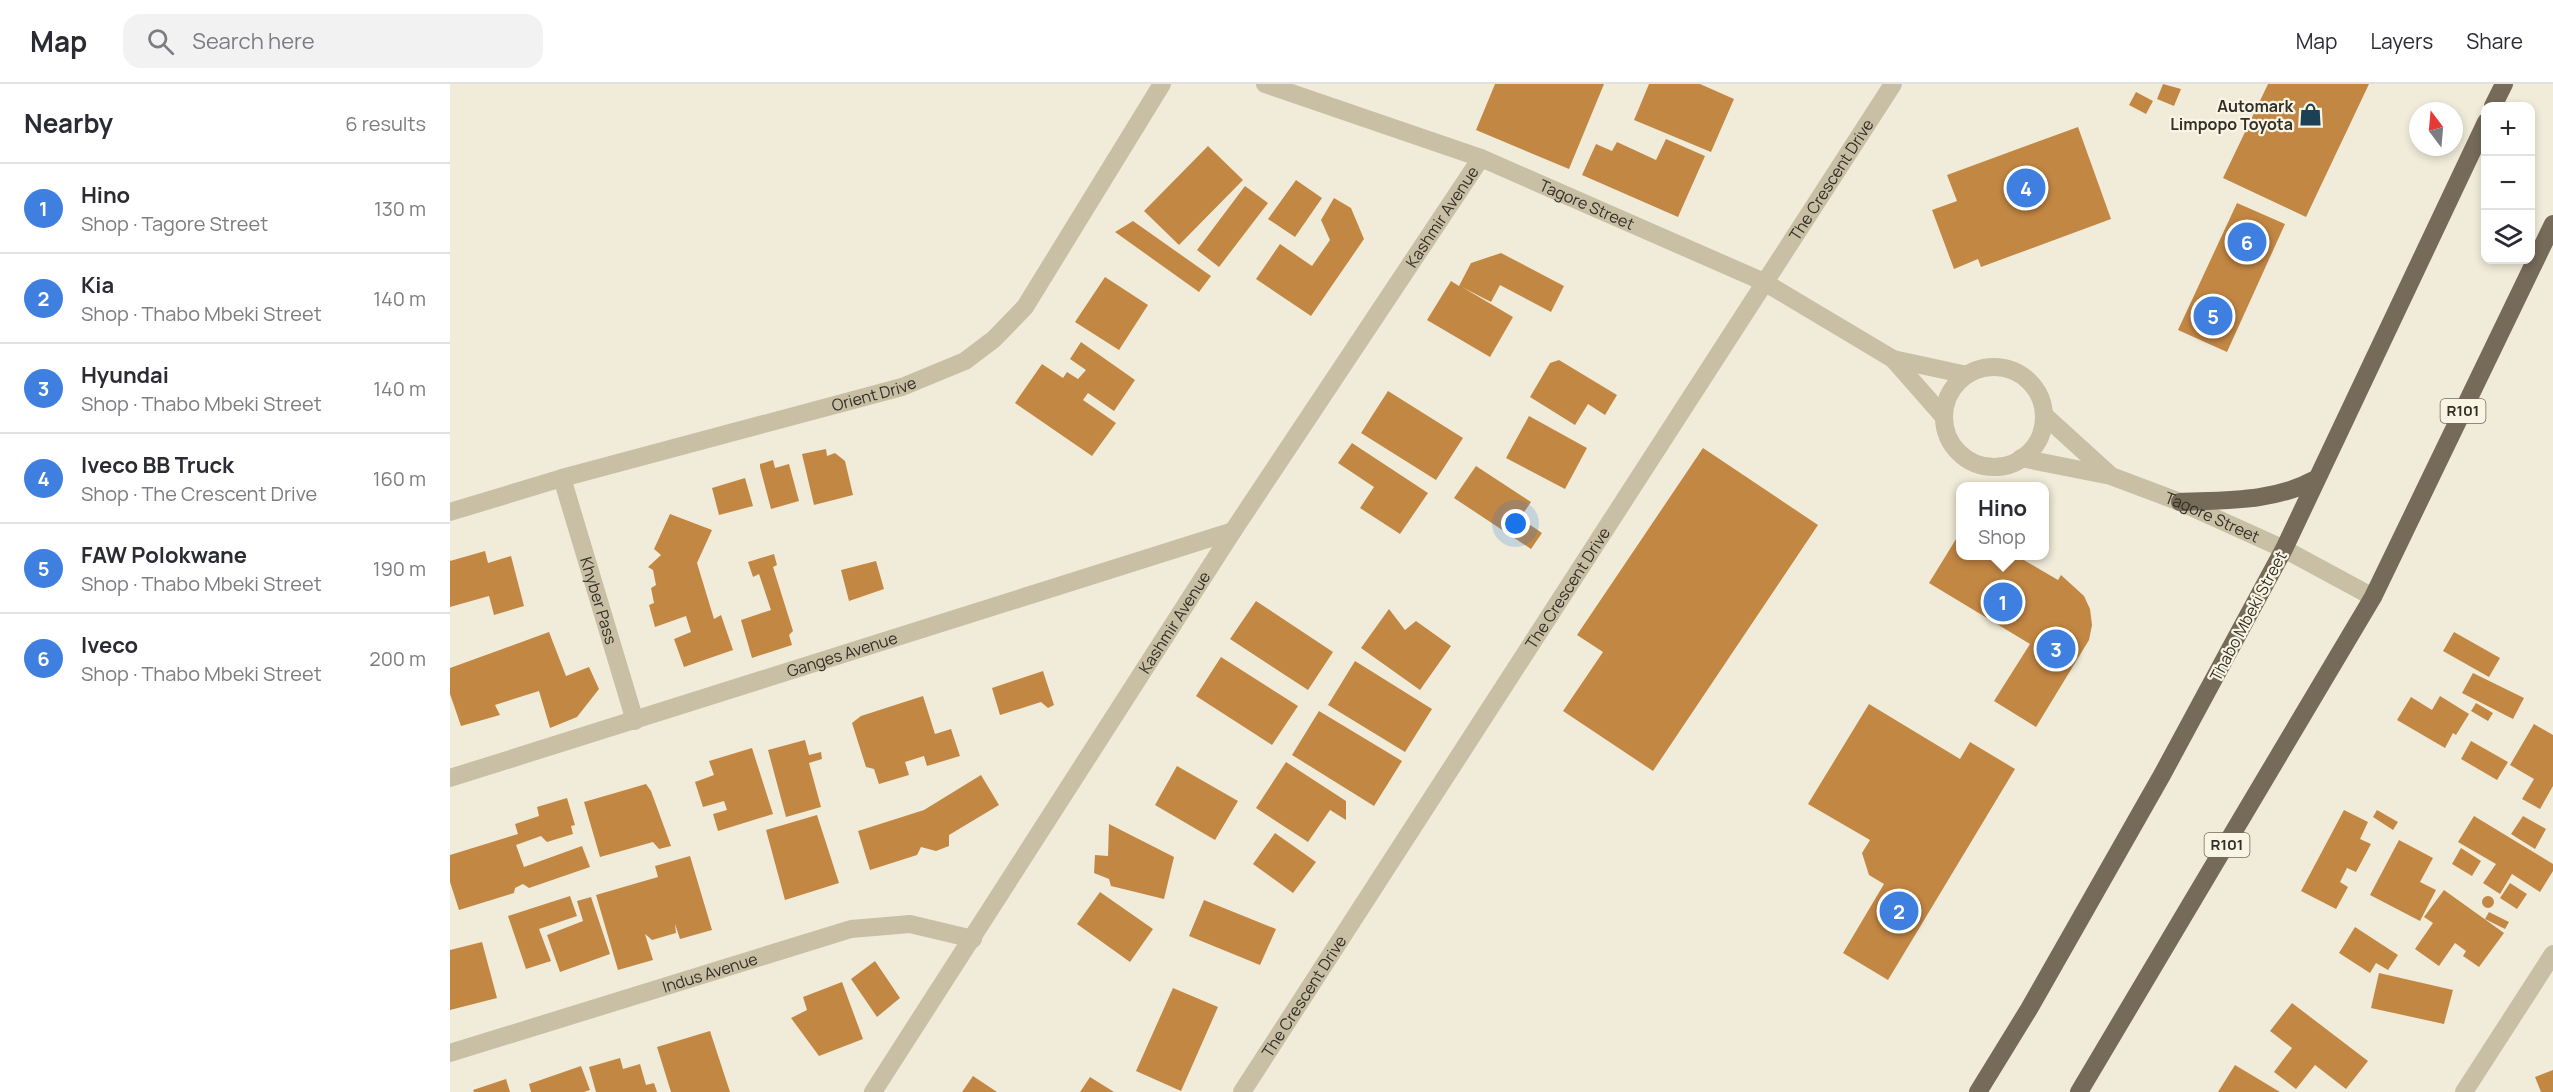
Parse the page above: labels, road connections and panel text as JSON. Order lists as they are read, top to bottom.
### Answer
{
  "streets": {
    "main road": ["R101", "Thabo Mbeki Street"],
    "street": [
      "The Crescent Drive",
      "Tagore Street",
      "Kashmir Avenue",
      "Orient Drive",
      "Khyber Pass",
      "Ganges Avenue",
      "Indus Avenue"
    ]
  },
  "crossings": [
    ["The Crescent Drive", "Tagore Street"],
    ["Tagore Street", "Kashmir Avenue"],
    ["Tagore Street", "R101"],
    ["Tagore Street", "Thabo Mbeki Street"],
    ["Kashmir Avenue", "Ganges Avenue"],
    ["Kashmir Avenue", "Indus Avenue"],
    ["Orient Drive", "Khyber Pass"],
    ["Khyber Pass", "Ganges Avenue"]
  ],
  "places": {
    "shop": ["Automark Limpopo Toyota"]
  },
  "north": "top",
  "page": {
    "header": "Map",
    "search": "Search here",
    "nav": ["Map", "Layers", "Share"],
    "heading": ["Nearby", "6 results"],
    "map_buttons": ["+", "−"],
    "list": [
      {
        "mark": "1",
        "name": "Hino",
        "note": "Shop · Tagore Street",
        "value": "130 m"
      },
      {
        "mark": "2",
        "name": "Kia",
        "note": "Shop · Thabo Mbeki Street",
        "value": "140 m"
      },
      {
        "mark": "3",
        "name": "Hyundai",
        "note": "Shop · Thabo Mbeki Street",
        "value": "140 m"
      },
      {
        "mark": "4",
        "name": "Iveco BB Truck",
        "note": "Shop · The Crescent Drive",
        "value": "160 m"
      },
      {
        "mark": "5",
        "name": "FAW Polokwane",
        "note": "Shop · Thabo Mbeki Street",
        "value": "190 m"
      },
      {
        "mark": "6",
        "name": "Iveco",
        "note": "Shop · Thabo Mbeki Street",
        "value": "200 m"
      }
    ],
    "pins": [
      "4",
      "6",
      "5",
      "1",
      "3",
      "2"
    ],
    "popup": ["Hino", "Shop"]
  }
}
